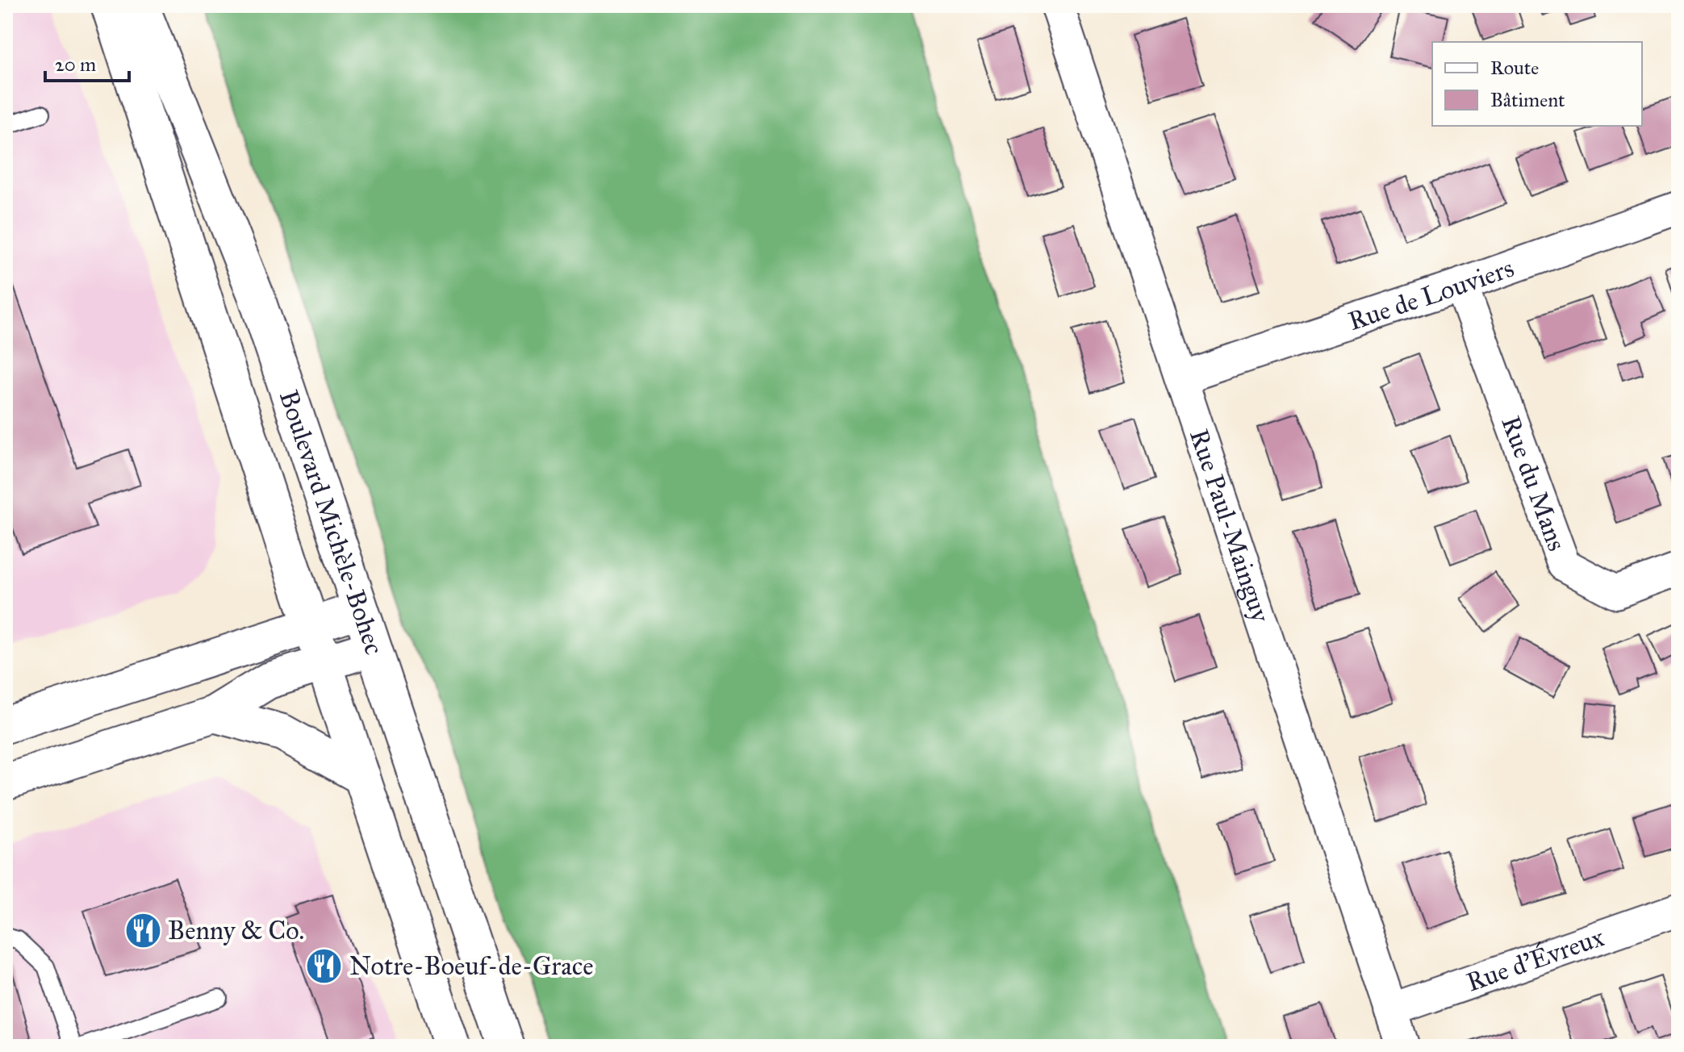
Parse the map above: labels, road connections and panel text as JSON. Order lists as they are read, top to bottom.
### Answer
{
  "streets": {
    "main road": ["Boulevard Michèle-Bohec"],
    "street": [
      "Rue de Louviers",
      "Rue du Mans",
      "Rue Paul-Mainguy",
      "Rue d'Évreux"
    ]
  },
  "crossings": [
    ["Rue de Louviers", "Rue du Mans"],
    ["Rue de Louviers", "Rue Paul-Mainguy"],
    ["Rue Paul-Mainguy", "Rue d'Évreux"]
  ],
  "places": {
    "restaurant": ["Benny & Co.", "Notre-Boeuf-de-Grace"]
  },
  "legend": ["Route", "Bâtiment"],
  "scale_bar": "20 m"
}
